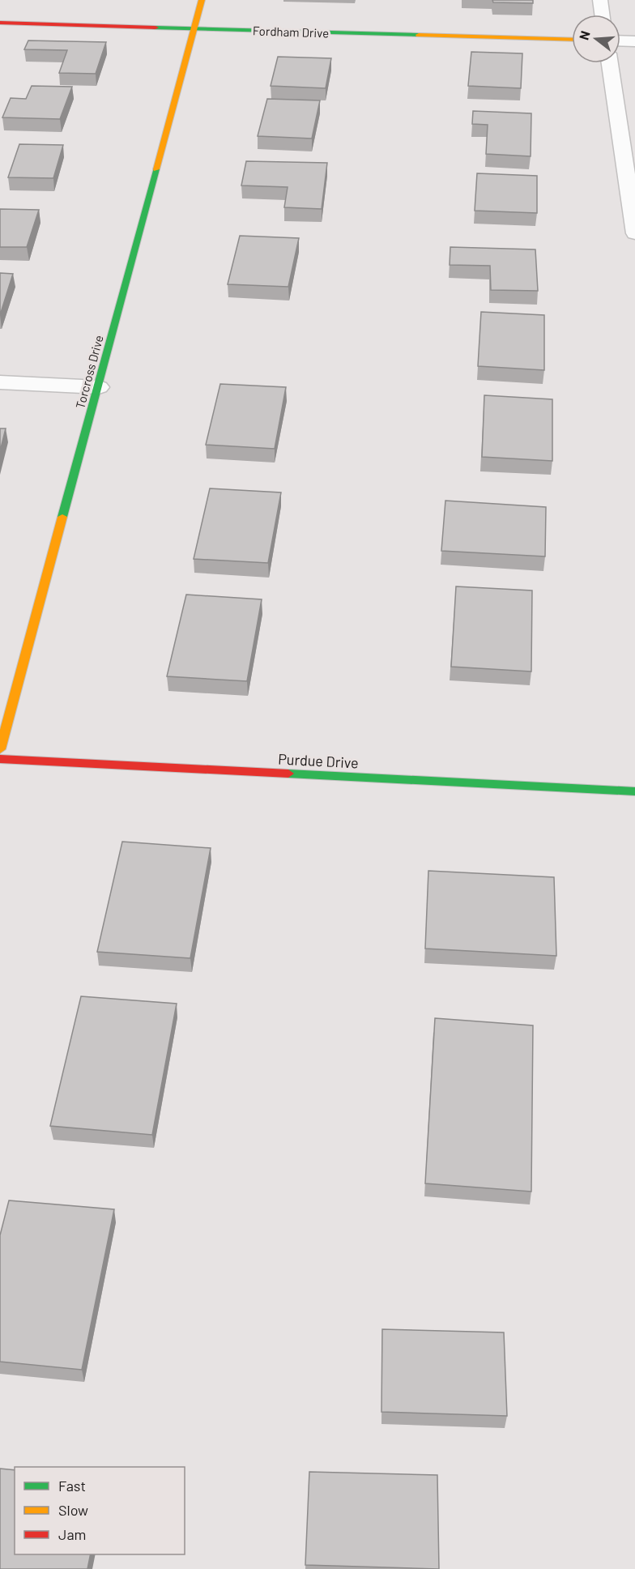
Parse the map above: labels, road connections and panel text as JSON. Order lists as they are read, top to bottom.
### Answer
{
  "streets": {
    "street": ["Fordham Drive", "Torcross Drive", "Purdue Drive"]
  },
  "crossings": [
    ["Fordham Drive", "Torcross Drive"]
  ],
  "legend": ["Fast", "Slow", "Jam"],
  "north": "left"
}
